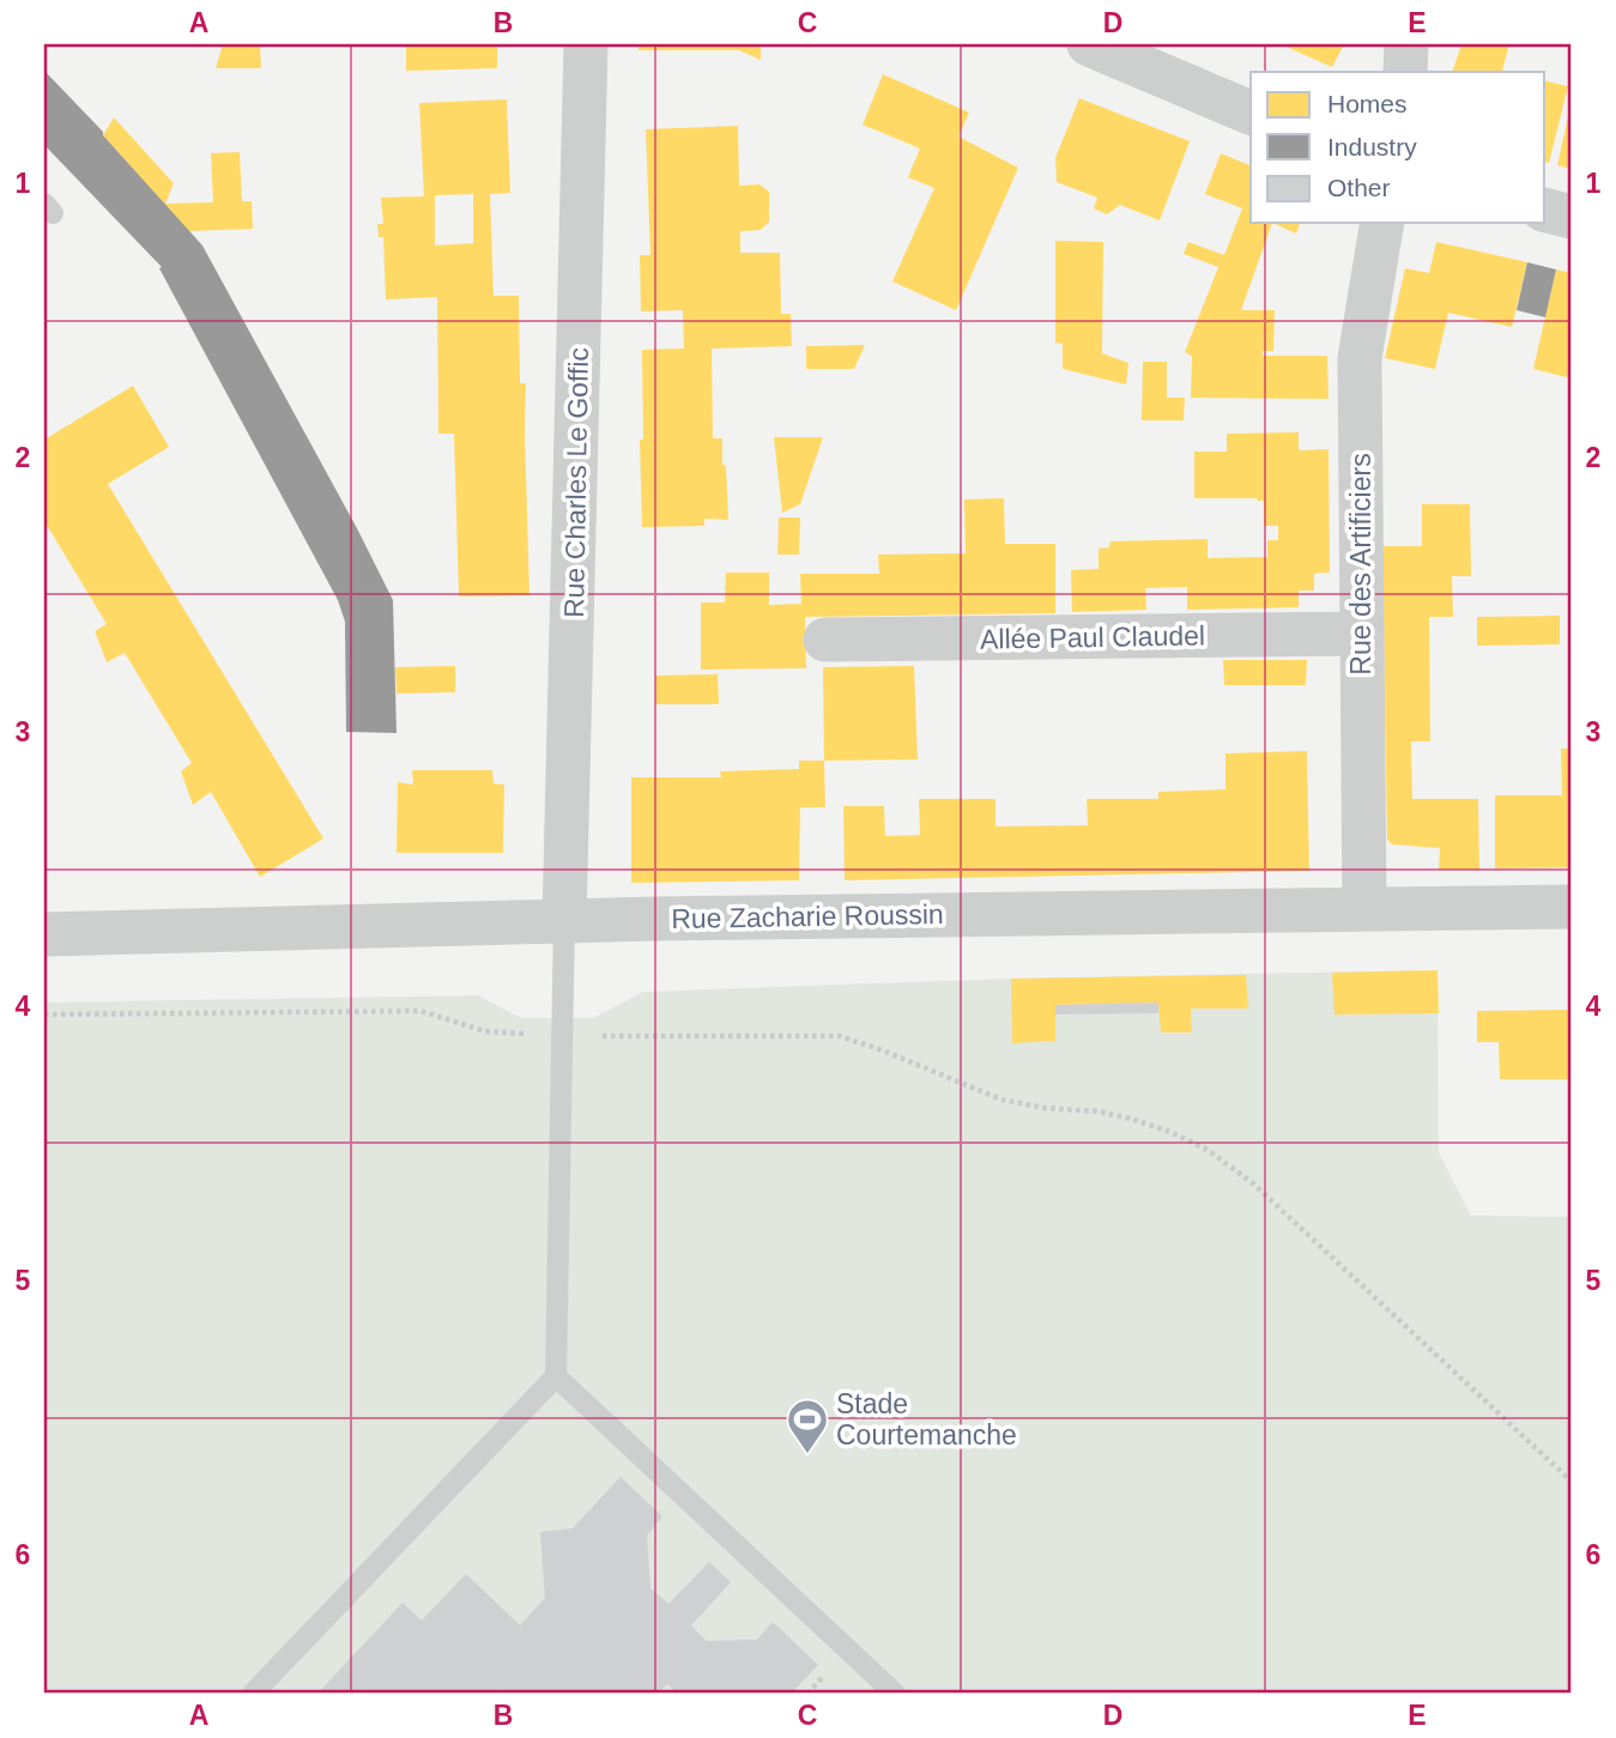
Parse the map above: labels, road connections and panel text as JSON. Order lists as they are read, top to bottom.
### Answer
{
  "streets": {
    "street": [
      "Rue Charles Le Goffic",
      "Rue des Artificiers",
      "Allée Paul Claudel",
      "Rue Zacharie Roussin"
    ]
  },
  "crossings": [
    ["Rue Charles Le Goffic", "Rue Zacharie Roussin"],
    ["Rue des Artificiers", "Allée Paul Claudel"],
    ["Rue des Artificiers", "Rue Zacharie Roussin"]
  ],
  "places": {
    "sports": ["Stade Courtemanche"]
  },
  "legend": ["Homes", "Industry", "Other"],
  "grid": {
    "columns": [
      "A",
      "B",
      "C",
      "D",
      "E"
    ],
    "rows": [
      "1",
      "2",
      "3",
      "4",
      "5",
      "6"
    ]
  }
}
